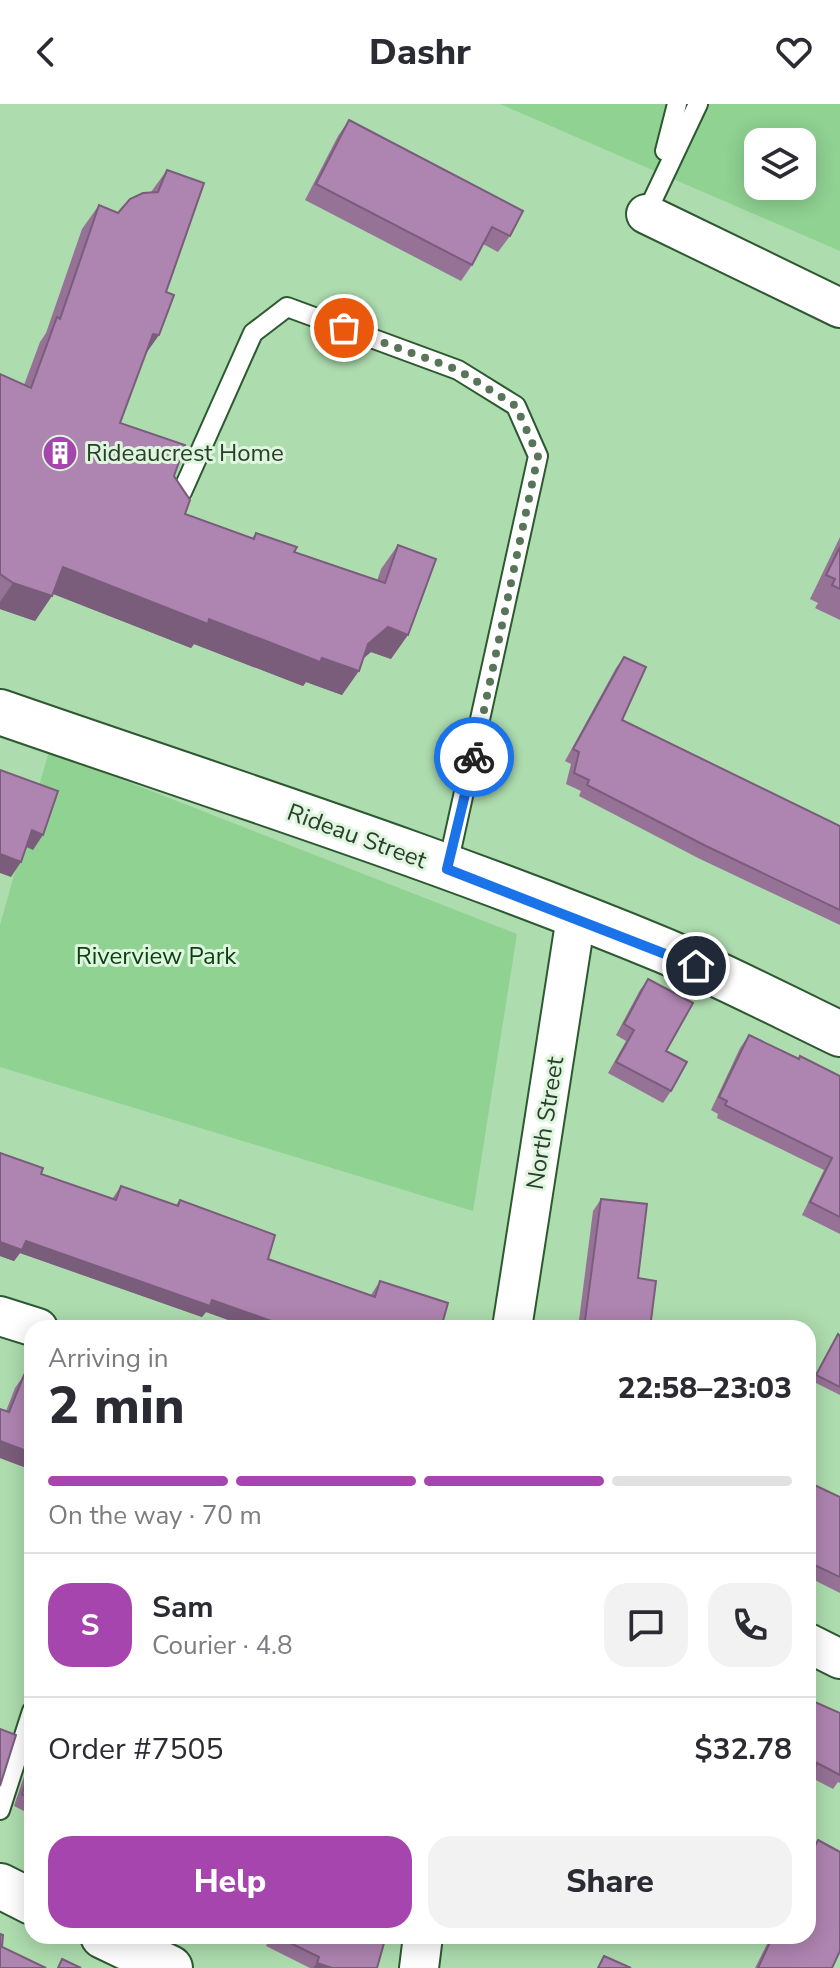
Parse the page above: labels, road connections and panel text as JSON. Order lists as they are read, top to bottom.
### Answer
{
  "streets": {
    "street": ["Rideau Street", "North Street"]
  },
  "crossings": [
    ["Rideau Street", "North Street"]
  ],
  "parks": ["Riverview Park"],
  "places": {
    "building": ["Rideaucrest Home"]
  },
  "page": {
    "header": "Dashr",
    "heading": ["2 min", "Arriving in", "22:58–23:03"],
    "panel": [
      "Sam",
      "Courier · 4.8",
      "Order #7505",
      "$32.78"
    ],
    "bar": "On the way · 70 m",
    "round": "S",
    "buttons": ["Help", "Share"]
  }
}
